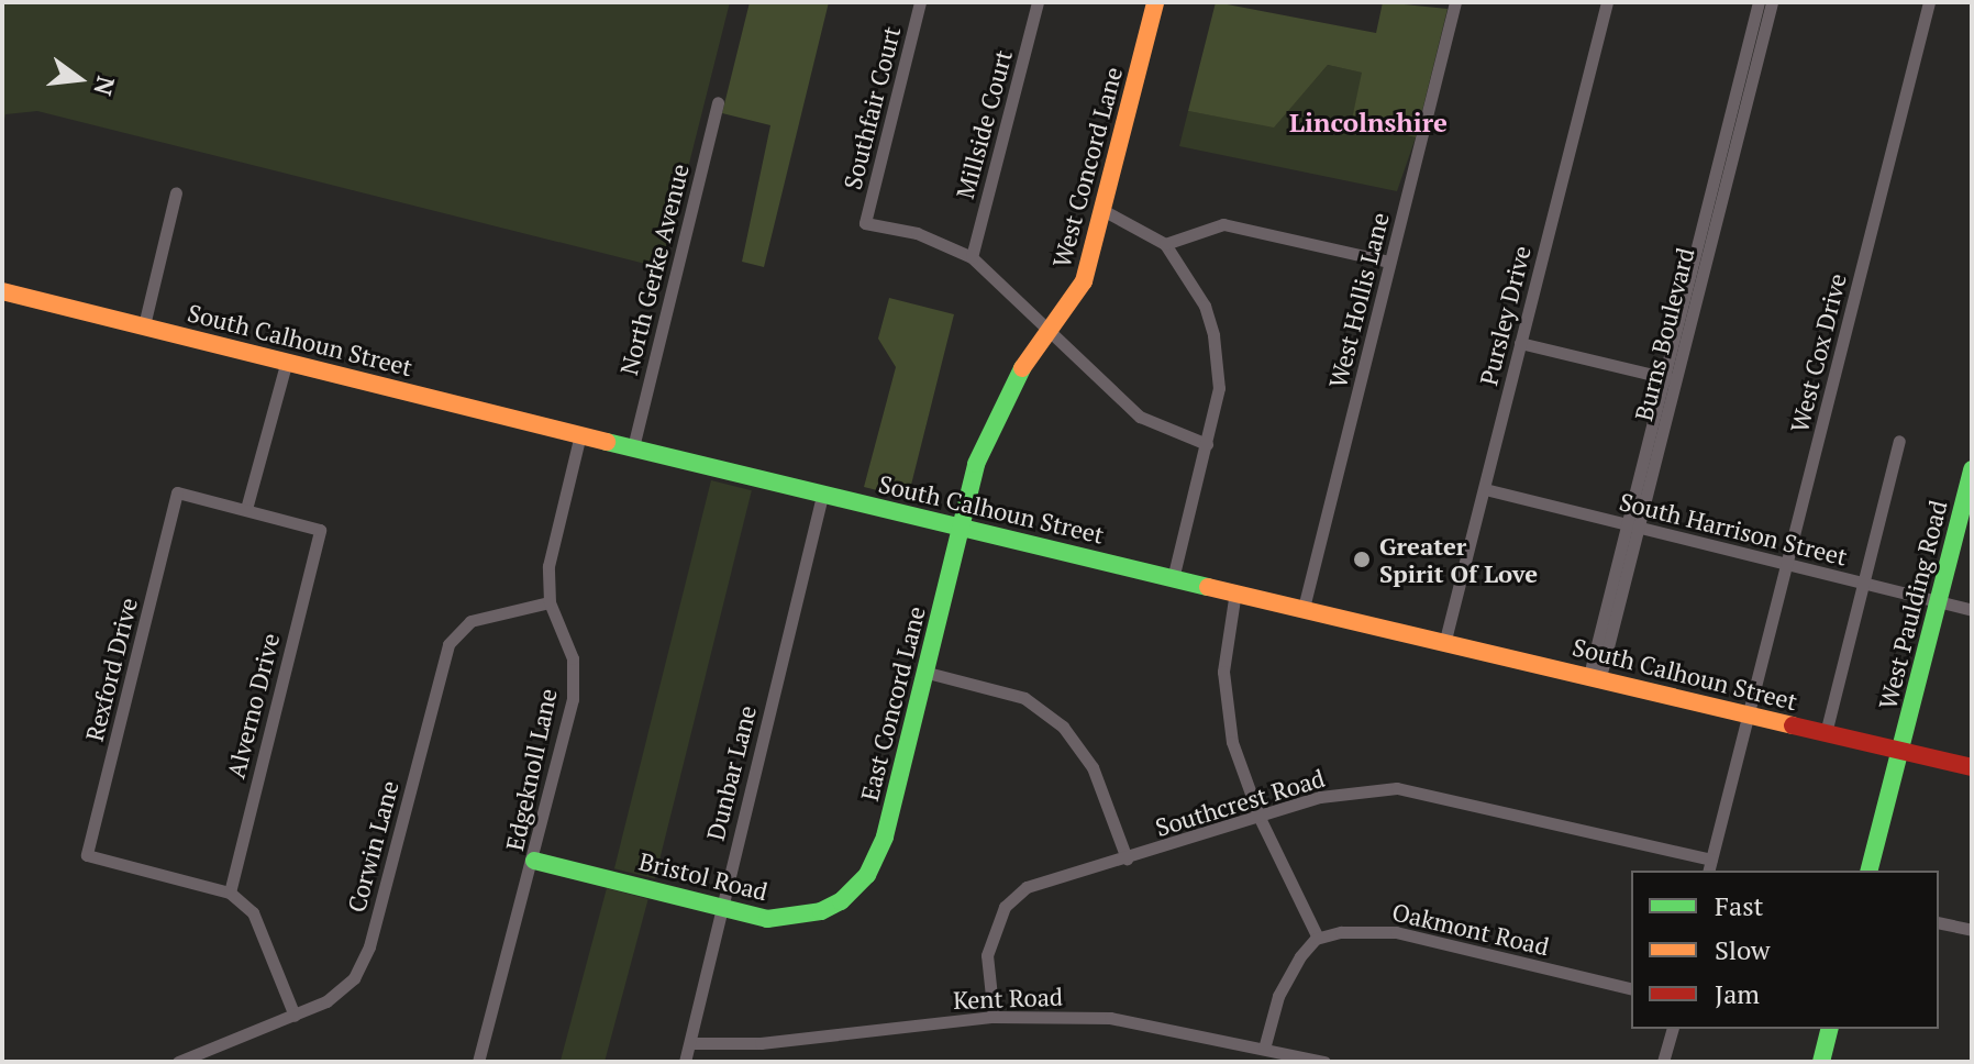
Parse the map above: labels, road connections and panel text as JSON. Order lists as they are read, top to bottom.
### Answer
{
  "streets": {
    "street": [
      "Southfair Court",
      "Millside Court",
      "West Concord Lane",
      "North Gerke Avenue",
      "West Hollis Lane",
      "Pursley Drive",
      "Burns Boulevard",
      "South Calhoun Street",
      "West Cox Drive",
      "South Harrison Street",
      "West Paulding Road",
      "Rexford Drive",
      "East Concord Lane",
      "Alverno Drive",
      "Edgeknoll Lane",
      "Dunbar Lane",
      "Southcrest Road",
      "Corwin Lane",
      "Bristol Road",
      "Oakmont Road",
      "Kent Road"
    ]
  },
  "crossings": [
    ["Southfair Court", "Millside Court"],
    ["West Concord Lane", "South Calhoun Street"],
    ["West Concord Lane", "East Concord Lane"],
    ["North Gerke Avenue", "South Calhoun Street"],
    ["West Hollis Lane", "South Calhoun Street"],
    ["Pursley Drive", "South Calhoun Street"],
    ["Pursley Drive", "South Harrison Street"],
    ["Burns Boulevard", "South Calhoun Street"],
    ["Burns Boulevard", "South Harrison Street"],
    ["South Calhoun Street", "West Cox Drive"],
    ["South Calhoun Street", "West Paulding Road"],
    ["South Calhoun Street", "East Concord Lane"],
    ["South Calhoun Street", "Edgeknoll Lane"],
    ["South Calhoun Street", "Dunbar Lane"],
    ["West Cox Drive", "South Harrison Street"],
    ["West Cox Drive", "Southcrest Road"],
    ["South Harrison Street", "West Paulding Road"],
    ["Rexford Drive", "Alverno Drive"],
    ["East Concord Lane", "Bristol Road"],
    ["Edgeknoll Lane", "Corwin Lane"],
    ["Edgeknoll Lane", "Bristol Road"],
    ["Dunbar Lane", "Bristol Road"],
    ["Dunbar Lane", "Kent Road"],
    ["Southcrest Road", "Kent Road"]
  ],
  "districts": ["Lincolnshire"],
  "places": ["Greater Spirit Of Love"],
  "legend": ["Fast", "Slow", "Jam"],
  "north": "right"
}
